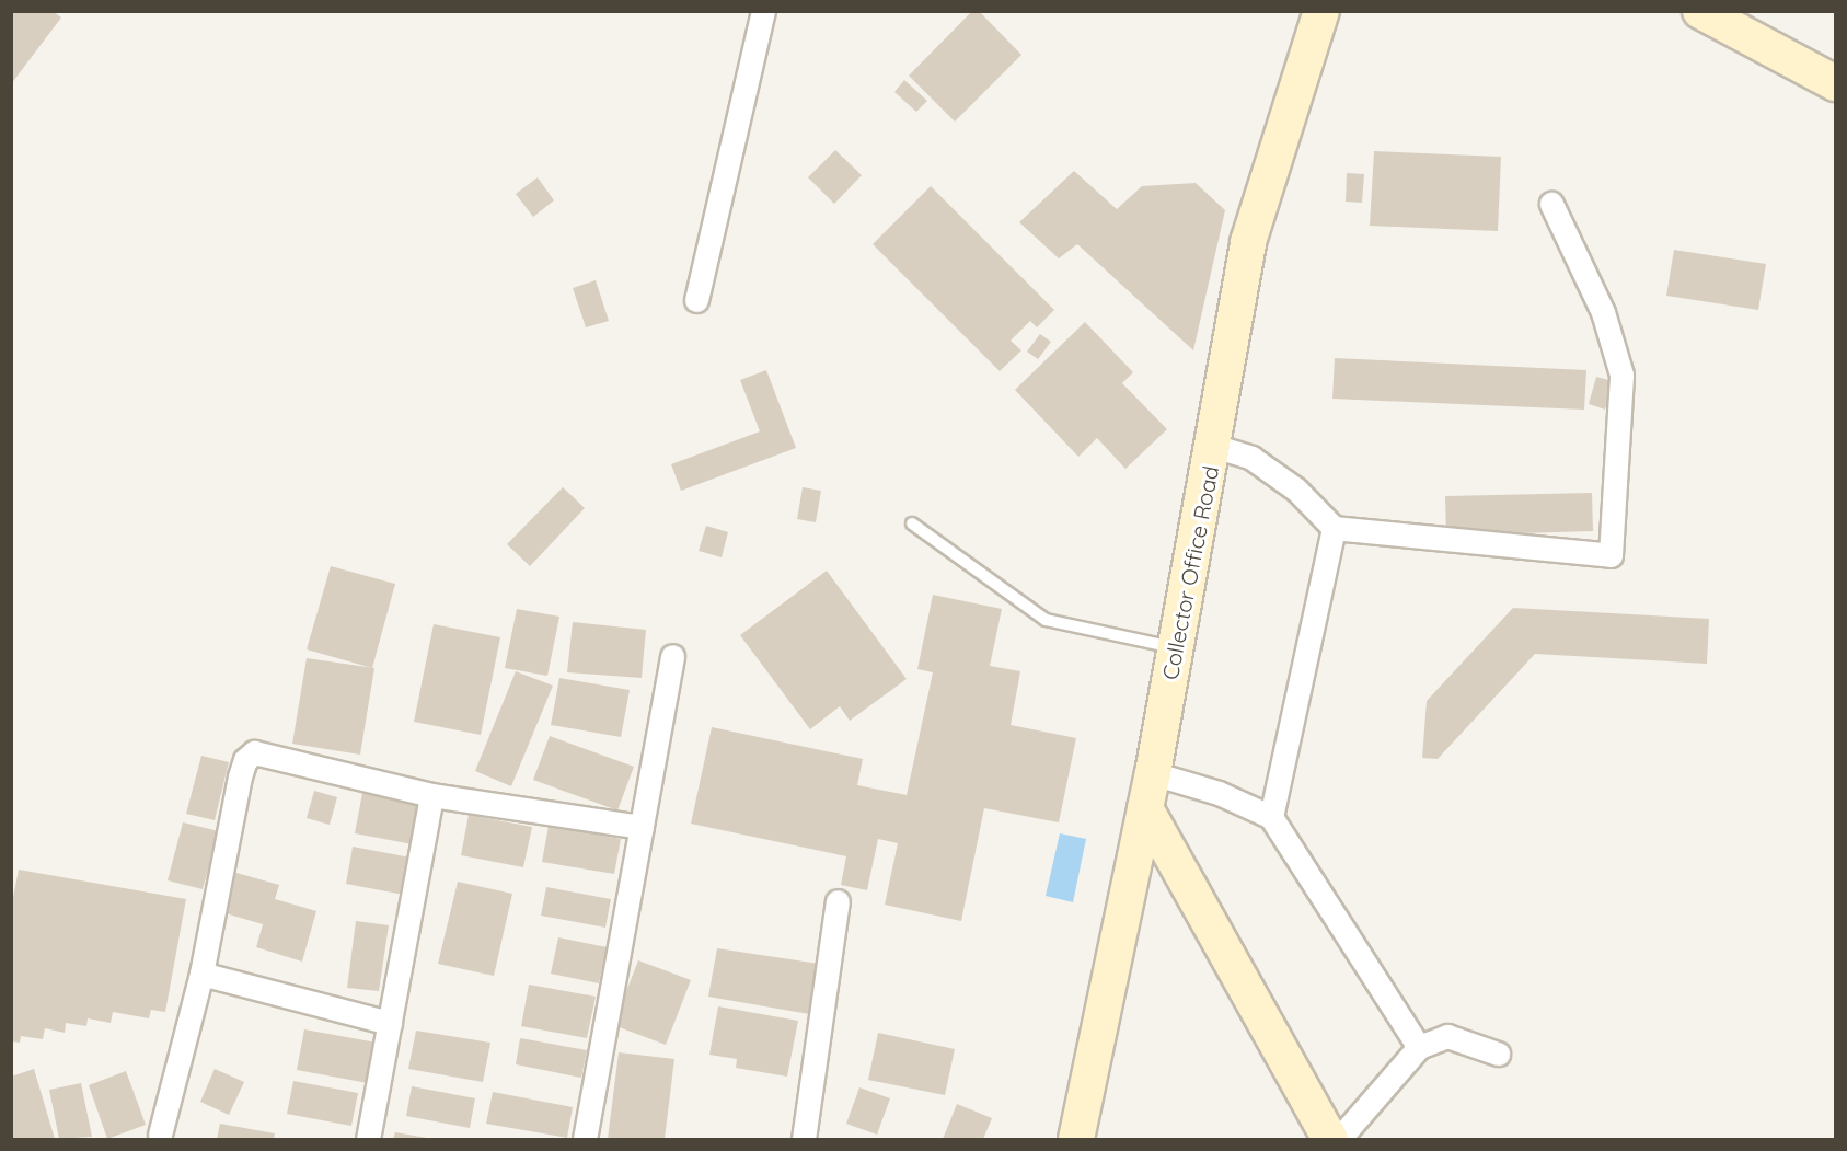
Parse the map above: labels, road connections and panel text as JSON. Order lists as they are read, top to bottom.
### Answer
{
  "streets": {
    "main road": ["Collector Office Road"]
  }
}
